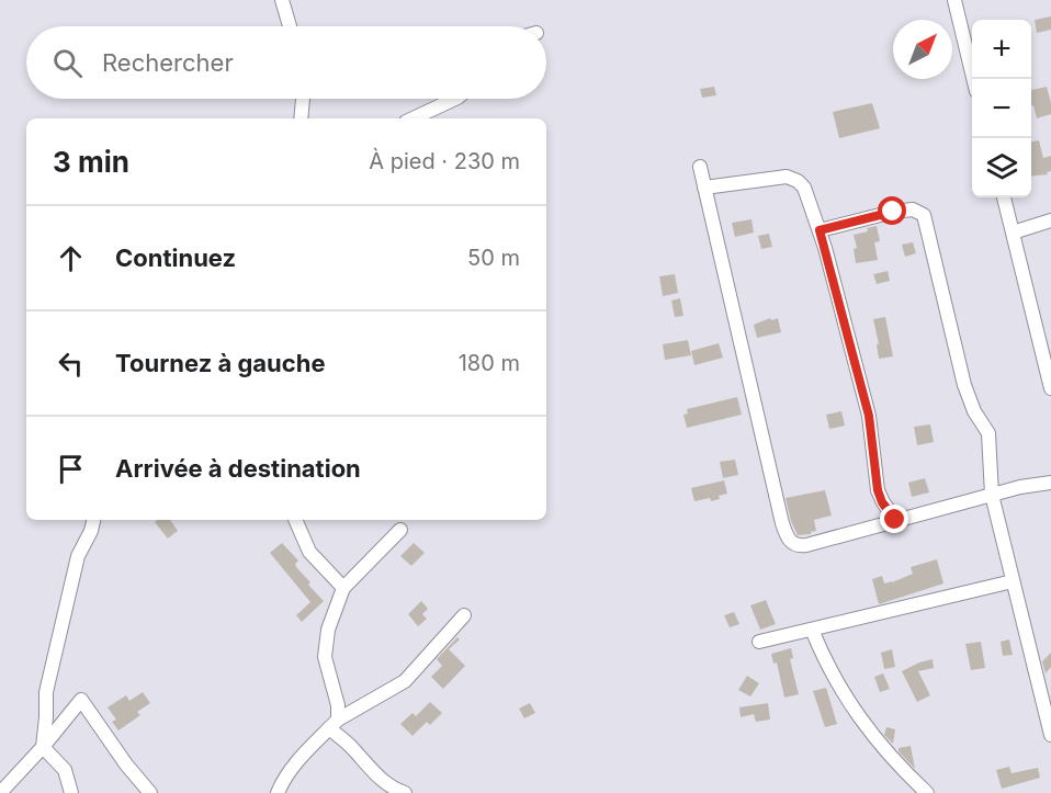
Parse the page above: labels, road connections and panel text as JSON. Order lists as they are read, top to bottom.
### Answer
{
  "north": "top right",
  "page": {
    "map_buttons": ["+", "−"],
    "search": "Rechercher",
    "heading": ["3 min", "À pied · 230 m"],
    "list": [
      ["Continuez", "50 m"],
      ["Tournez à gauche", "180 m"],
      "Arrivée à destination"
    ]
  }
}
